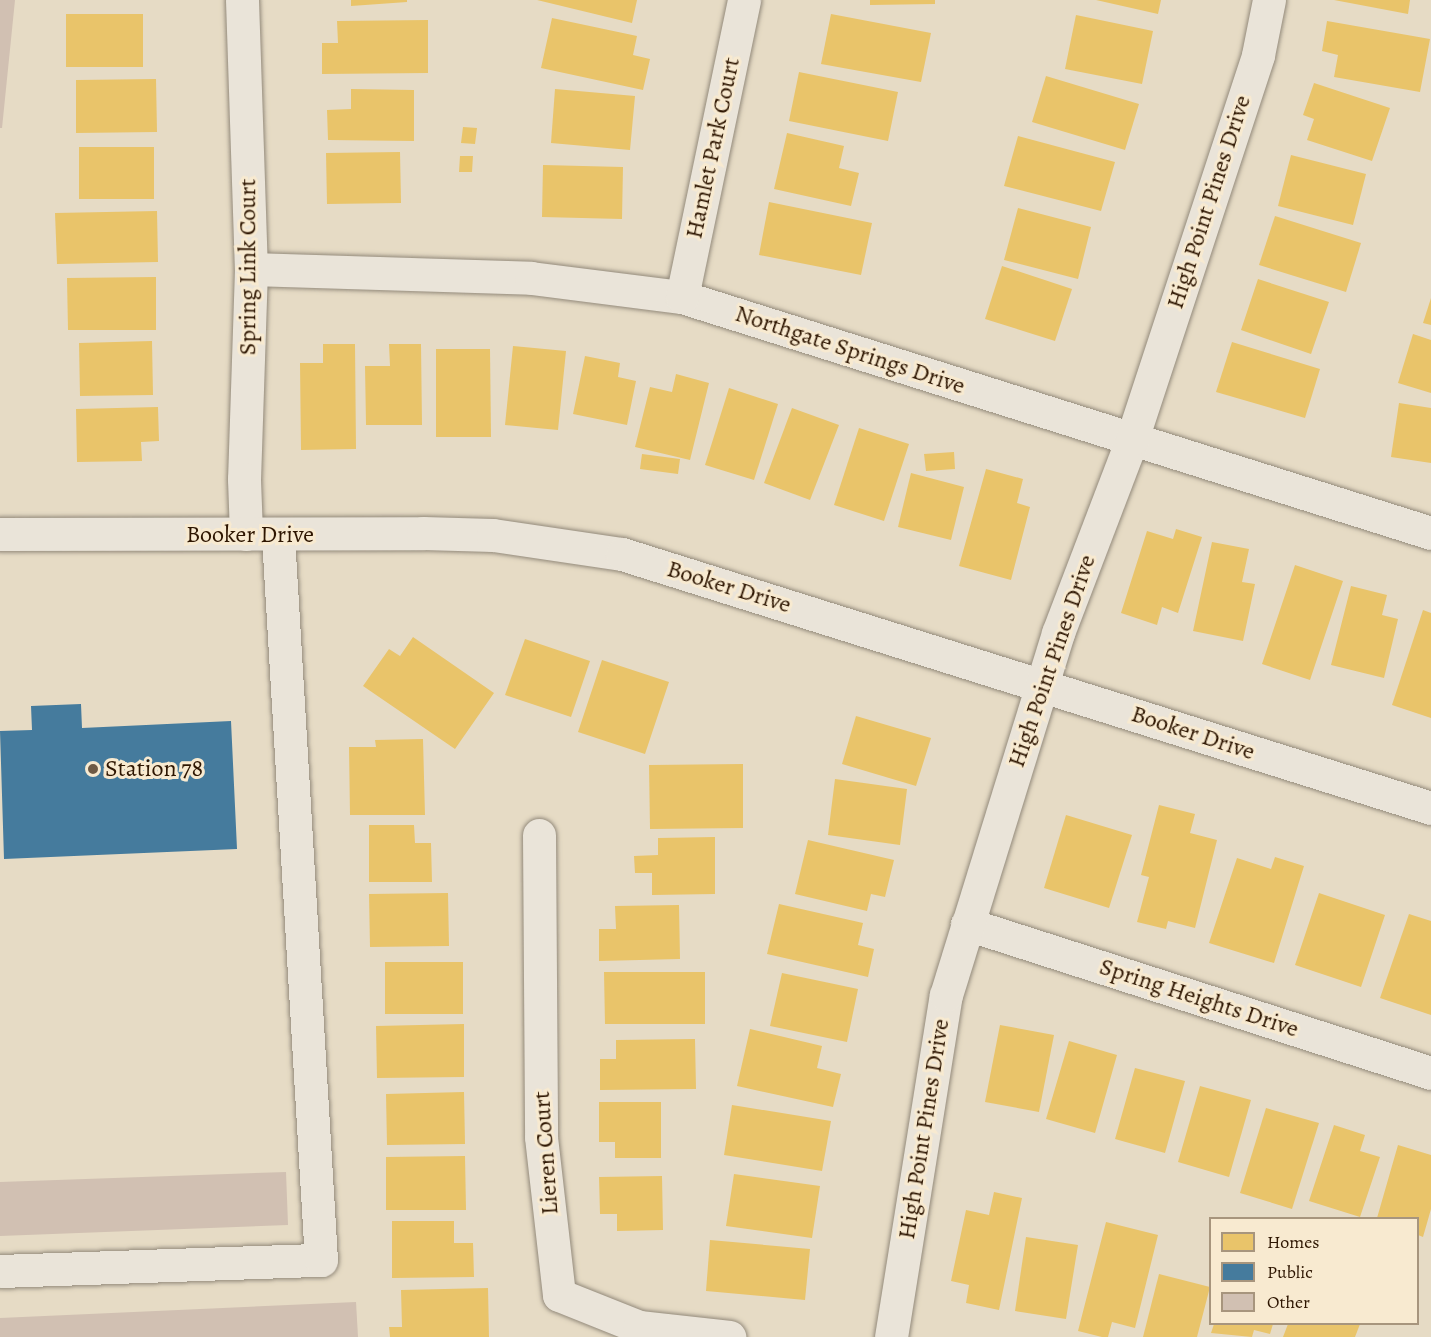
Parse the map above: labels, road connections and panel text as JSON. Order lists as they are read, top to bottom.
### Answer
{
  "streets": {
    "street": [
      "Hamlet Park Court",
      "High Point Pines Drive",
      "Spring Link Court",
      "Northgate Springs Drive",
      "Booker Drive",
      "Spring Heights Drive",
      "Lieren Court"
    ]
  },
  "crossings": [
    ["Hamlet Park Court", "Northgate Springs Drive"],
    ["High Point Pines Drive", "Northgate Springs Drive"],
    ["High Point Pines Drive", "Booker Drive"],
    ["High Point Pines Drive", "Spring Heights Drive"],
    ["Spring Link Court", "Northgate Springs Drive"],
    ["Spring Link Court", "Booker Drive"]
  ],
  "places": ["Station 78"],
  "legend": ["Homes", "Public", "Other"]
}
